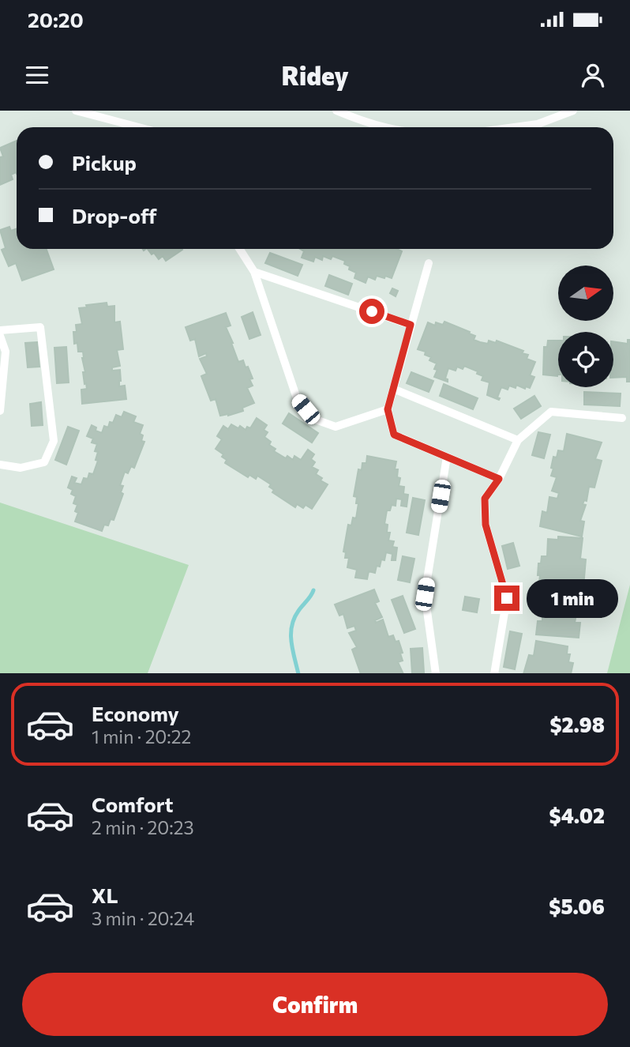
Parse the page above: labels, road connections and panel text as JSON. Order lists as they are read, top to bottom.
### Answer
{
  "north": "right",
  "page": {
    "status": "20:20",
    "header": "Ridey",
    "banner": ["Pickup", "Drop-off"],
    "bubble": "1 min",
    "list": [
      {
        "name": "Economy",
        "note": "1 min · 20:22",
        "value": "$2.98"
      },
      {
        "name": "Comfort",
        "note": "2 min · 20:23",
        "value": "$4.02"
      },
      {
        "name": "XL",
        "note": "3 min · 20:24",
        "value": "$5.06"
      }
    ],
    "buttons": "Confirm"
  }
}
